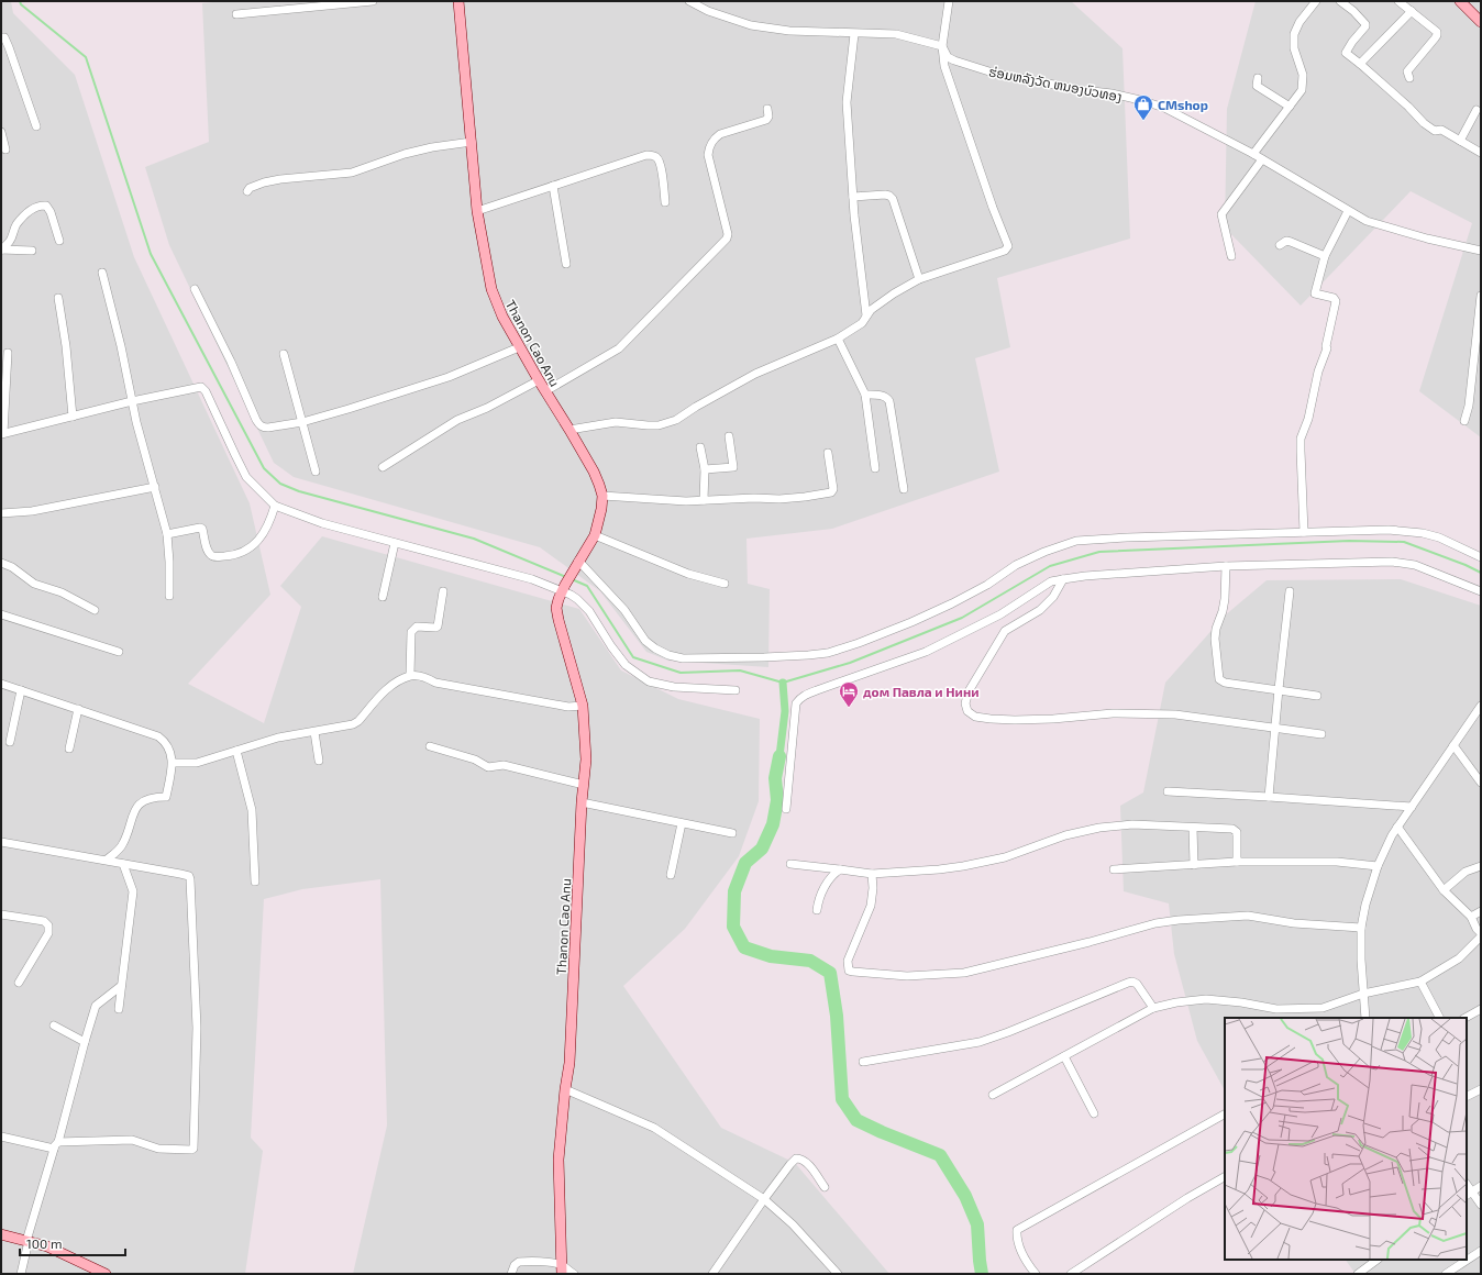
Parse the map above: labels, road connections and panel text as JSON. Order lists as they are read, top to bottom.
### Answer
{
  "streets": {
    "street": ["ຮ່ອມຫລັງວັດ ຫນອງບົວທອງ", "Thanon Cao Anu"]
  },
  "places": {
    "shop": ["CMshop"],
    "hotel": ["дом Павла и Нини"]
  },
  "scale_bar": "100 m"
}
